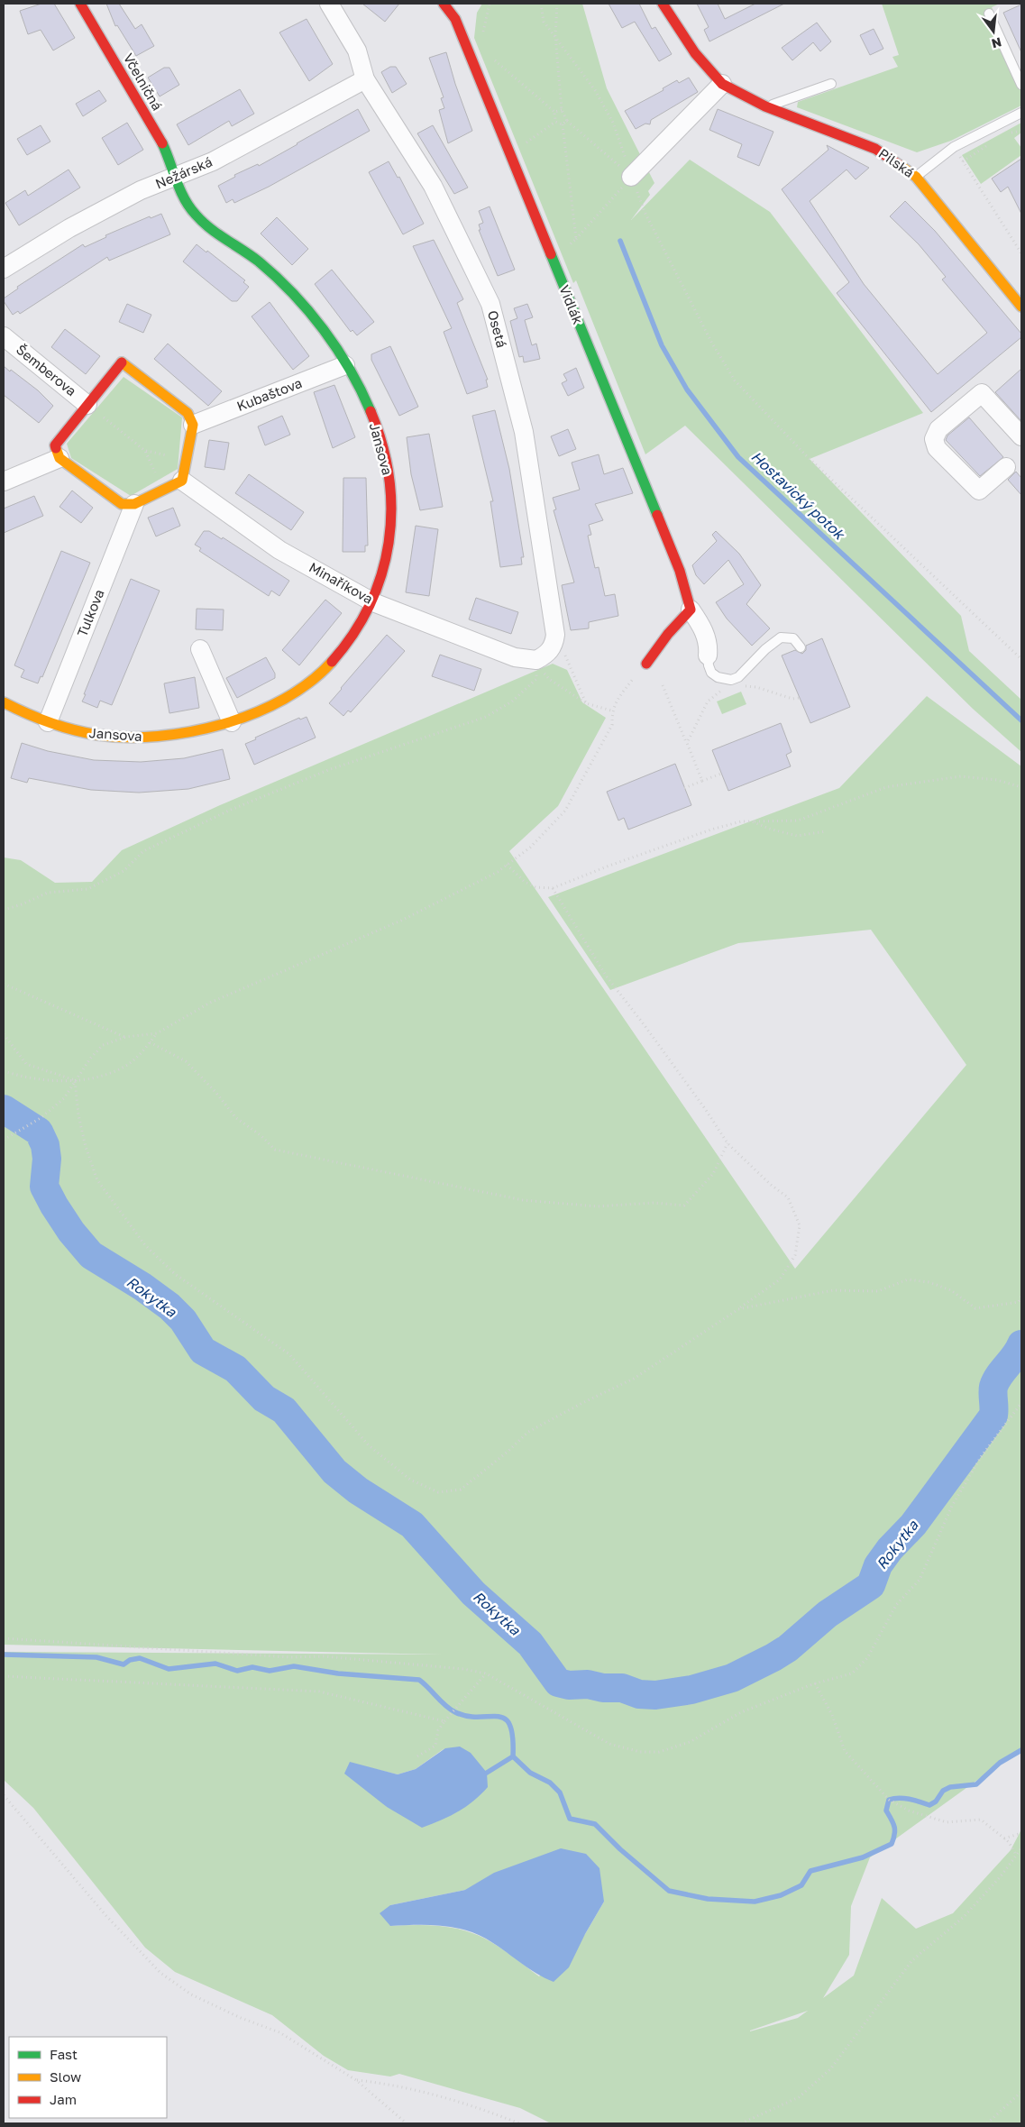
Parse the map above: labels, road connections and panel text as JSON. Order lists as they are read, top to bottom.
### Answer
{
  "streets": {
    "street": [
      "Včelničná",
      "Pilská",
      "Nežárská",
      "Vidlák",
      "Osetá",
      "Šemberova",
      "Kubaštova",
      "Jansova",
      "Minaříkova",
      "Tulkova"
    ]
  },
  "crossings": [
    ["Včelničná", "Nežárská"],
    ["Včelničná", "Jansova"],
    ["Nežárská", "Osetá"],
    ["Nežárská", "Jansova"],
    ["Kubaštova", "Jansova"],
    ["Jansova", "Minaříkova"],
    ["Jansova", "Tulkova"]
  ],
  "water": ["Hostavický potok", "Rokytka"],
  "legend": ["Fast", "Slow", "Jam"],
  "north": "bottom"
}
